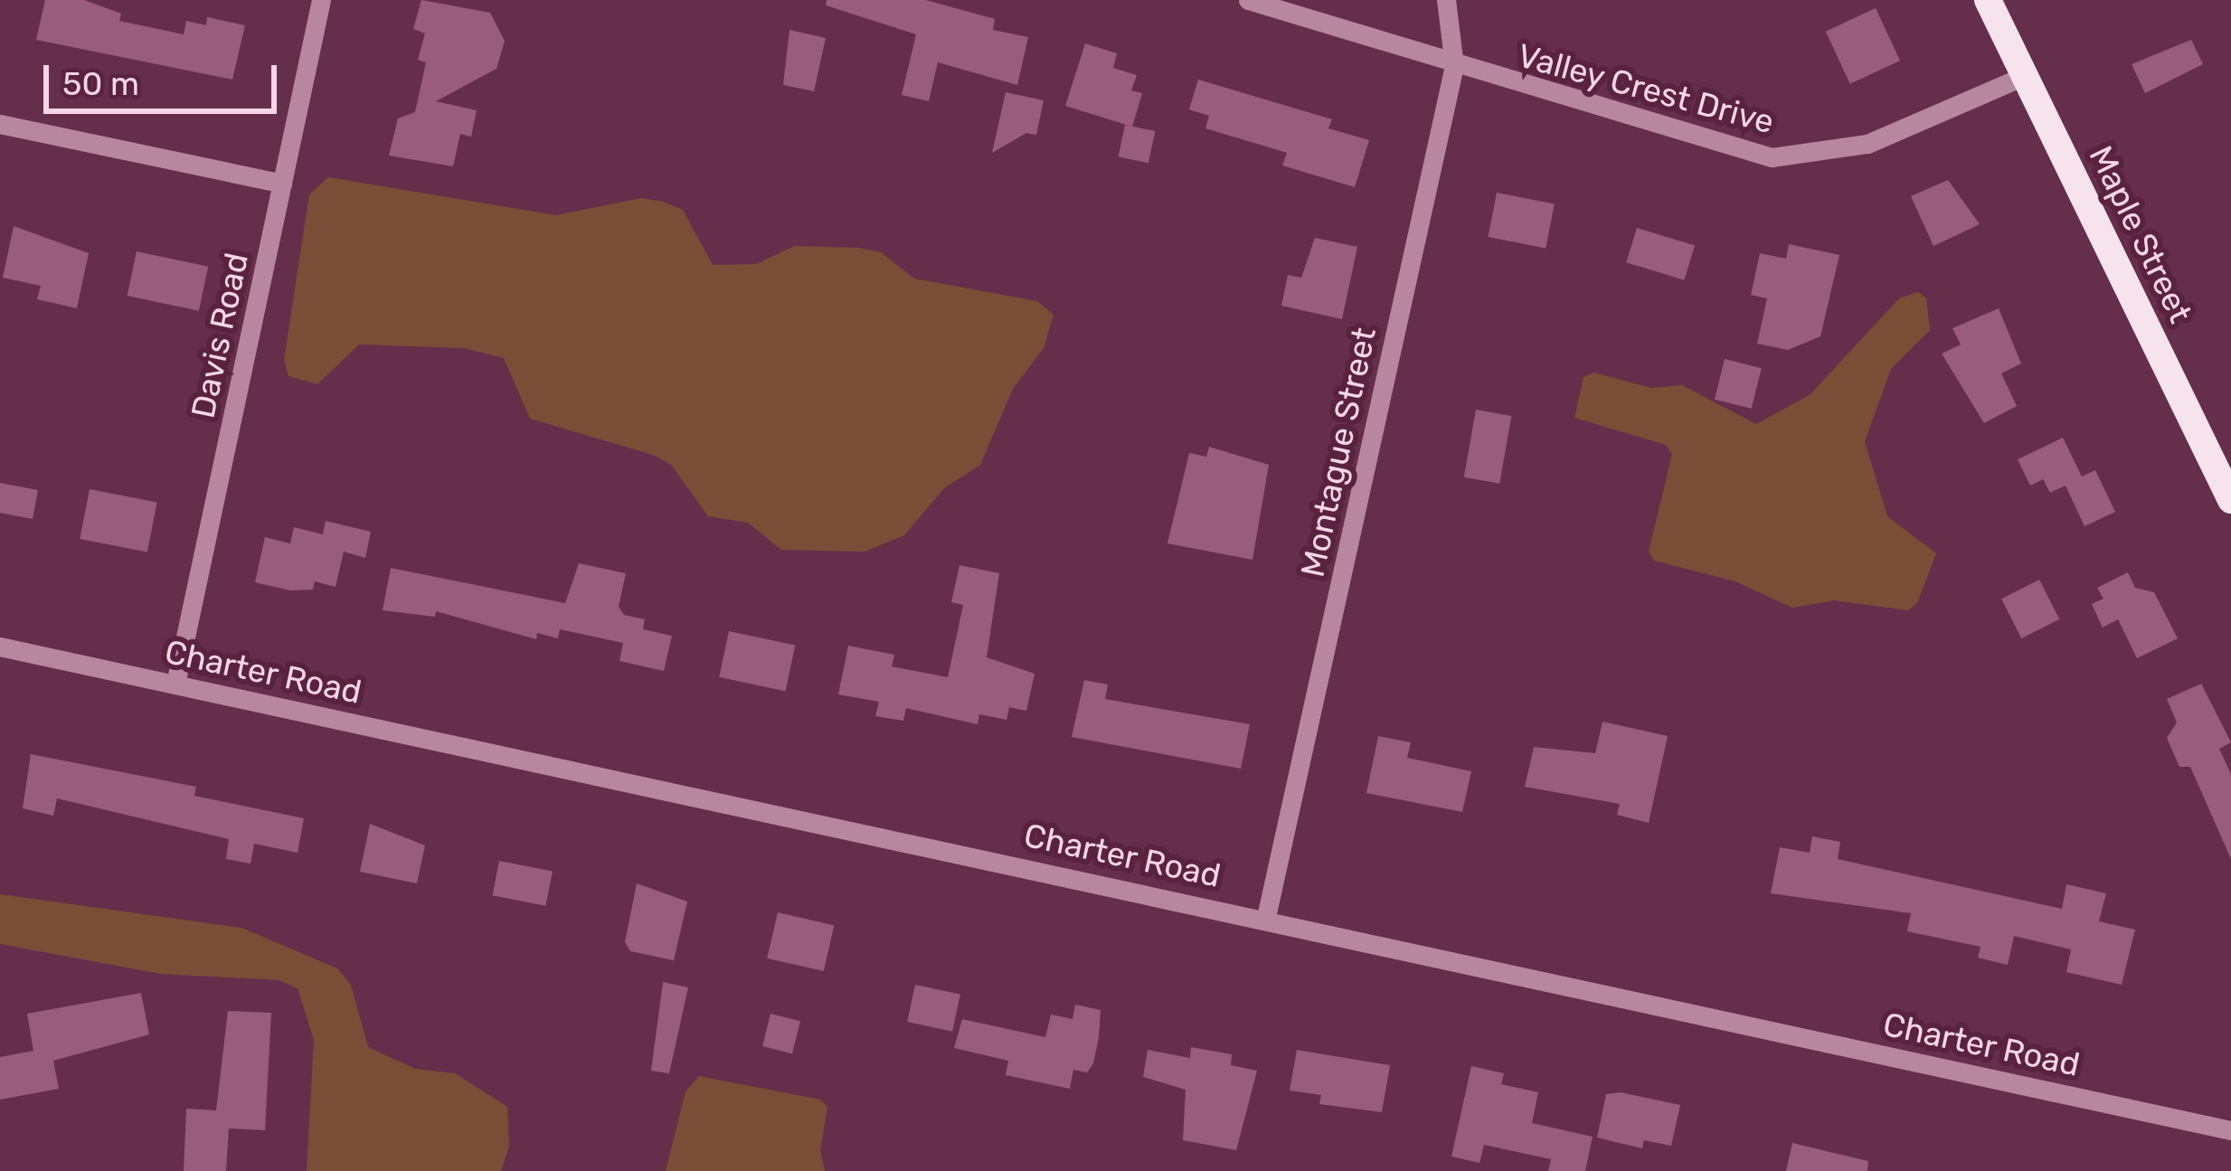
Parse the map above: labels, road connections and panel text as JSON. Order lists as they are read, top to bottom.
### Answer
{
  "streets": {
    "main road": ["Maple Street"],
    "street": [
      "Valley Crest Drive",
      "Davis Road",
      "Montague Street",
      "Charter Road"
    ]
  },
  "crossings": [
    ["Valley Crest Drive", "Maple Street"],
    ["Valley Crest Drive", "Montague Street"],
    ["Davis Road", "Charter Road"],
    ["Montague Street", "Charter Road"]
  ],
  "scale_bar": "50 m"
}
